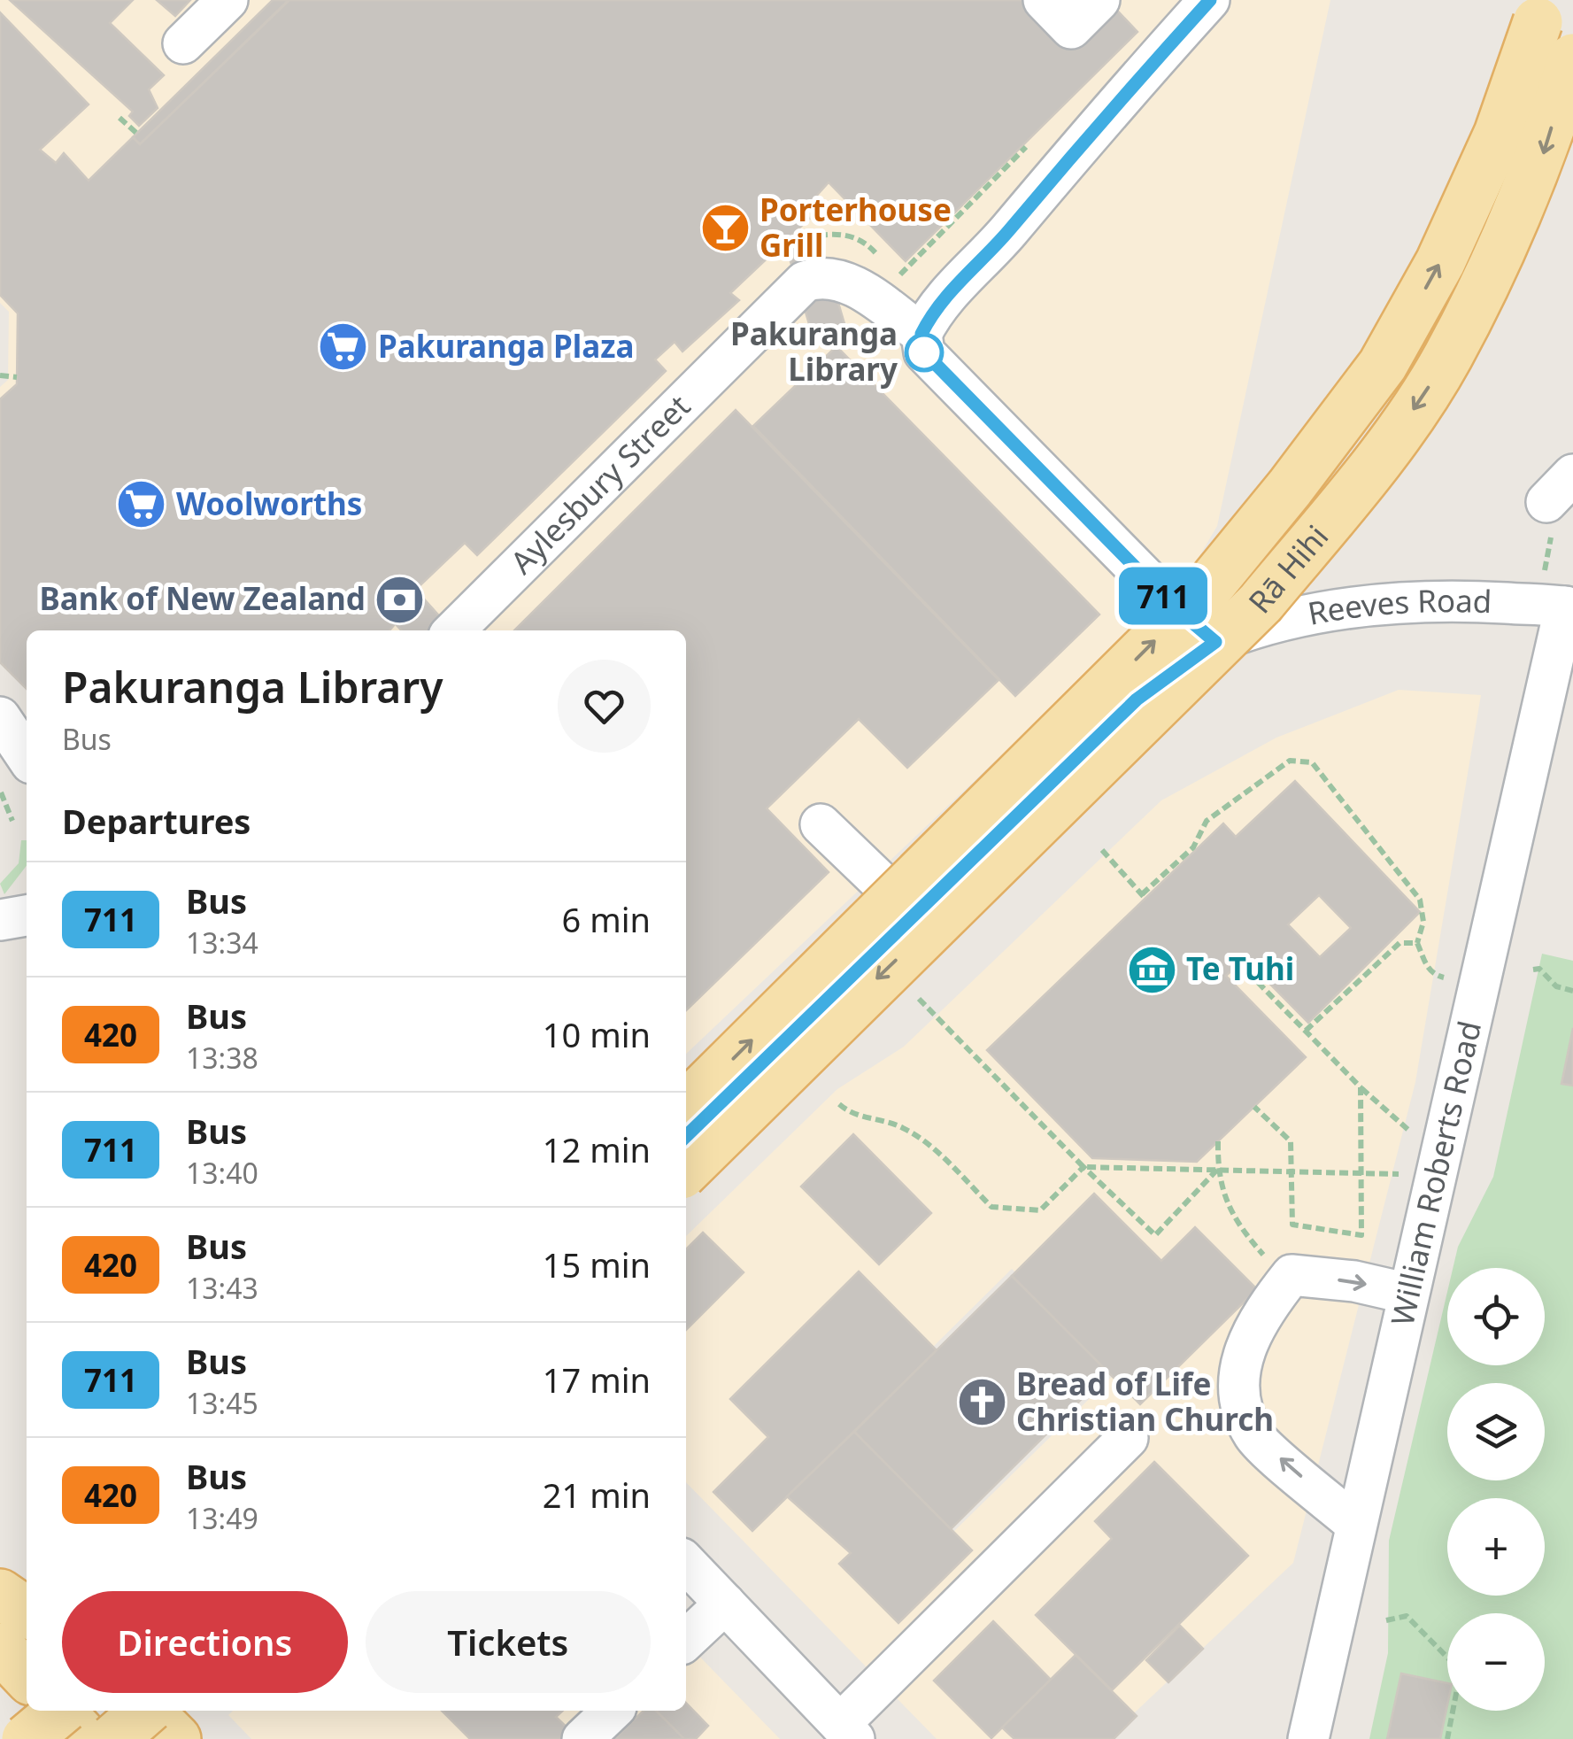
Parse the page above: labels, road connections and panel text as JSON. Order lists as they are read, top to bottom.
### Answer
{
  "streets": {
    "main road": ["Rā Hihi"],
    "street": ["Aylesbury Street", "Reeves Road", "William Roberts Road"]
  },
  "crossings": [
    ["Aylesbury Street", "Reeves Road"],
    ["Reeves Road", "William Roberts Road"]
  ],
  "places": {
    "bar": ["Porterhouse Grill"],
    "supermarket": ["Pakuranga Plaza", "Woolworths"],
    "other": ["Pakuranga Library"],
    "bank": ["Bank of New Zealand"],
    "museum": ["Te Tuhi"],
    "church": ["Bread of Life Christian Church"]
  },
  "lines": ["bus line 711"],
  "page": {
    "on_map": "711",
    "heading": [
      ["Pakuranga Library", "Bus"],
      "Departures"
    ],
    "list": [
      {
        "mark": "711",
        "name": "Bus",
        "note": "13:34",
        "value": "6 min"
      },
      {
        "mark": "420",
        "name": "Bus",
        "note": "13:38",
        "value": "10 min"
      },
      {
        "mark": "711",
        "name": "Bus",
        "note": "13:40",
        "value": "12 min"
      },
      {
        "mark": "420",
        "name": "Bus",
        "note": "13:43",
        "value": "15 min"
      },
      {
        "mark": "711",
        "name": "Bus",
        "note": "13:45",
        "value": "17 min"
      },
      {
        "mark": "420",
        "name": "Bus",
        "note": "13:49",
        "value": "21 min"
      }
    ],
    "map_buttons": ["+", "−"],
    "buttons": ["Directions", "Tickets"]
  }
}
